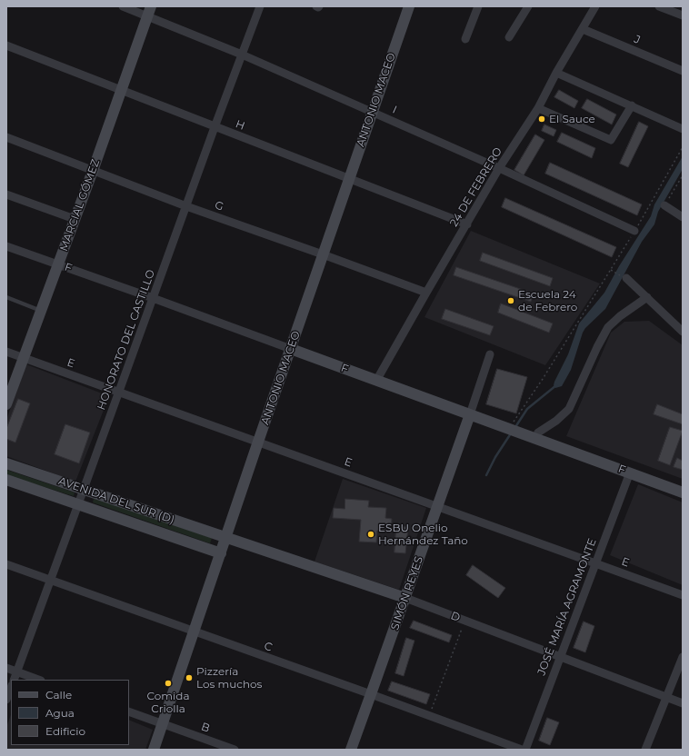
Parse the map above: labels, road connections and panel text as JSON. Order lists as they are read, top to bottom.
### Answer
{
  "streets": {
    "street": [
      "J",
      "ANTONIO MACEO",
      "I",
      "H",
      "24 DE FEBRERO",
      "MARCIAL GÓMEZ",
      "G",
      "F",
      "HONORATO DEL CASTILLO",
      "E",
      "AVENIDA DEL SUR (D)",
      "SIMÓN REYES",
      "JOSÉ MARÍA AGRAMONTE",
      "D",
      "C",
      "B"
    ]
  },
  "crossings": [
    ["J", "24 DE FEBRERO"],
    ["ANTONIO MACEO", "I"],
    ["ANTONIO MACEO", "H"],
    ["ANTONIO MACEO", "G"],
    ["ANTONIO MACEO", "F"],
    ["ANTONIO MACEO", "E"],
    ["ANTONIO MACEO", "AVENIDA DEL SUR (D)"],
    ["ANTONIO MACEO", "D"],
    ["ANTONIO MACEO", "C"],
    ["ANTONIO MACEO", "B"],
    ["I", "24 DE FEBRERO"],
    ["I", "MARCIAL GÓMEZ"],
    ["I", "HONORATO DEL CASTILLO"],
    ["H", "24 DE FEBRERO"],
    ["H", "MARCIAL GÓMEZ"],
    ["H", "HONORATO DEL CASTILLO"],
    ["24 DE FEBRERO", "G"],
    ["24 DE FEBRERO", "F"],
    ["MARCIAL GÓMEZ", "G"],
    ["MARCIAL GÓMEZ", "F"],
    ["MARCIAL GÓMEZ", "E"],
    ["G", "HONORATO DEL CASTILLO"],
    ["F", "HONORATO DEL CASTILLO"],
    ["F", "SIMÓN REYES"],
    ["F", "JOSÉ MARÍA AGRAMONTE"],
    ["HONORATO DEL CASTILLO", "E"],
    ["HONORATO DEL CASTILLO", "AVENIDA DEL SUR (D)"],
    ["HONORATO DEL CASTILLO", "C"],
    ["E", "SIMÓN REYES"],
    ["E", "JOSÉ MARÍA AGRAMONTE"],
    ["AVENIDA DEL SUR (D)", "D"],
    ["SIMÓN REYES", "D"],
    ["SIMÓN REYES", "C"],
    ["JOSÉ MARÍA AGRAMONTE", "D"]
  ],
  "places": [
    "El Sauce",
    "Escuela 24 de Febrero",
    "ESBU Onelio Hernández Taño",
    "Pizzería Los muchos",
    "Comida Criolla"
  ],
  "legend": ["Calle", "Agua", "Edificio"]
}
